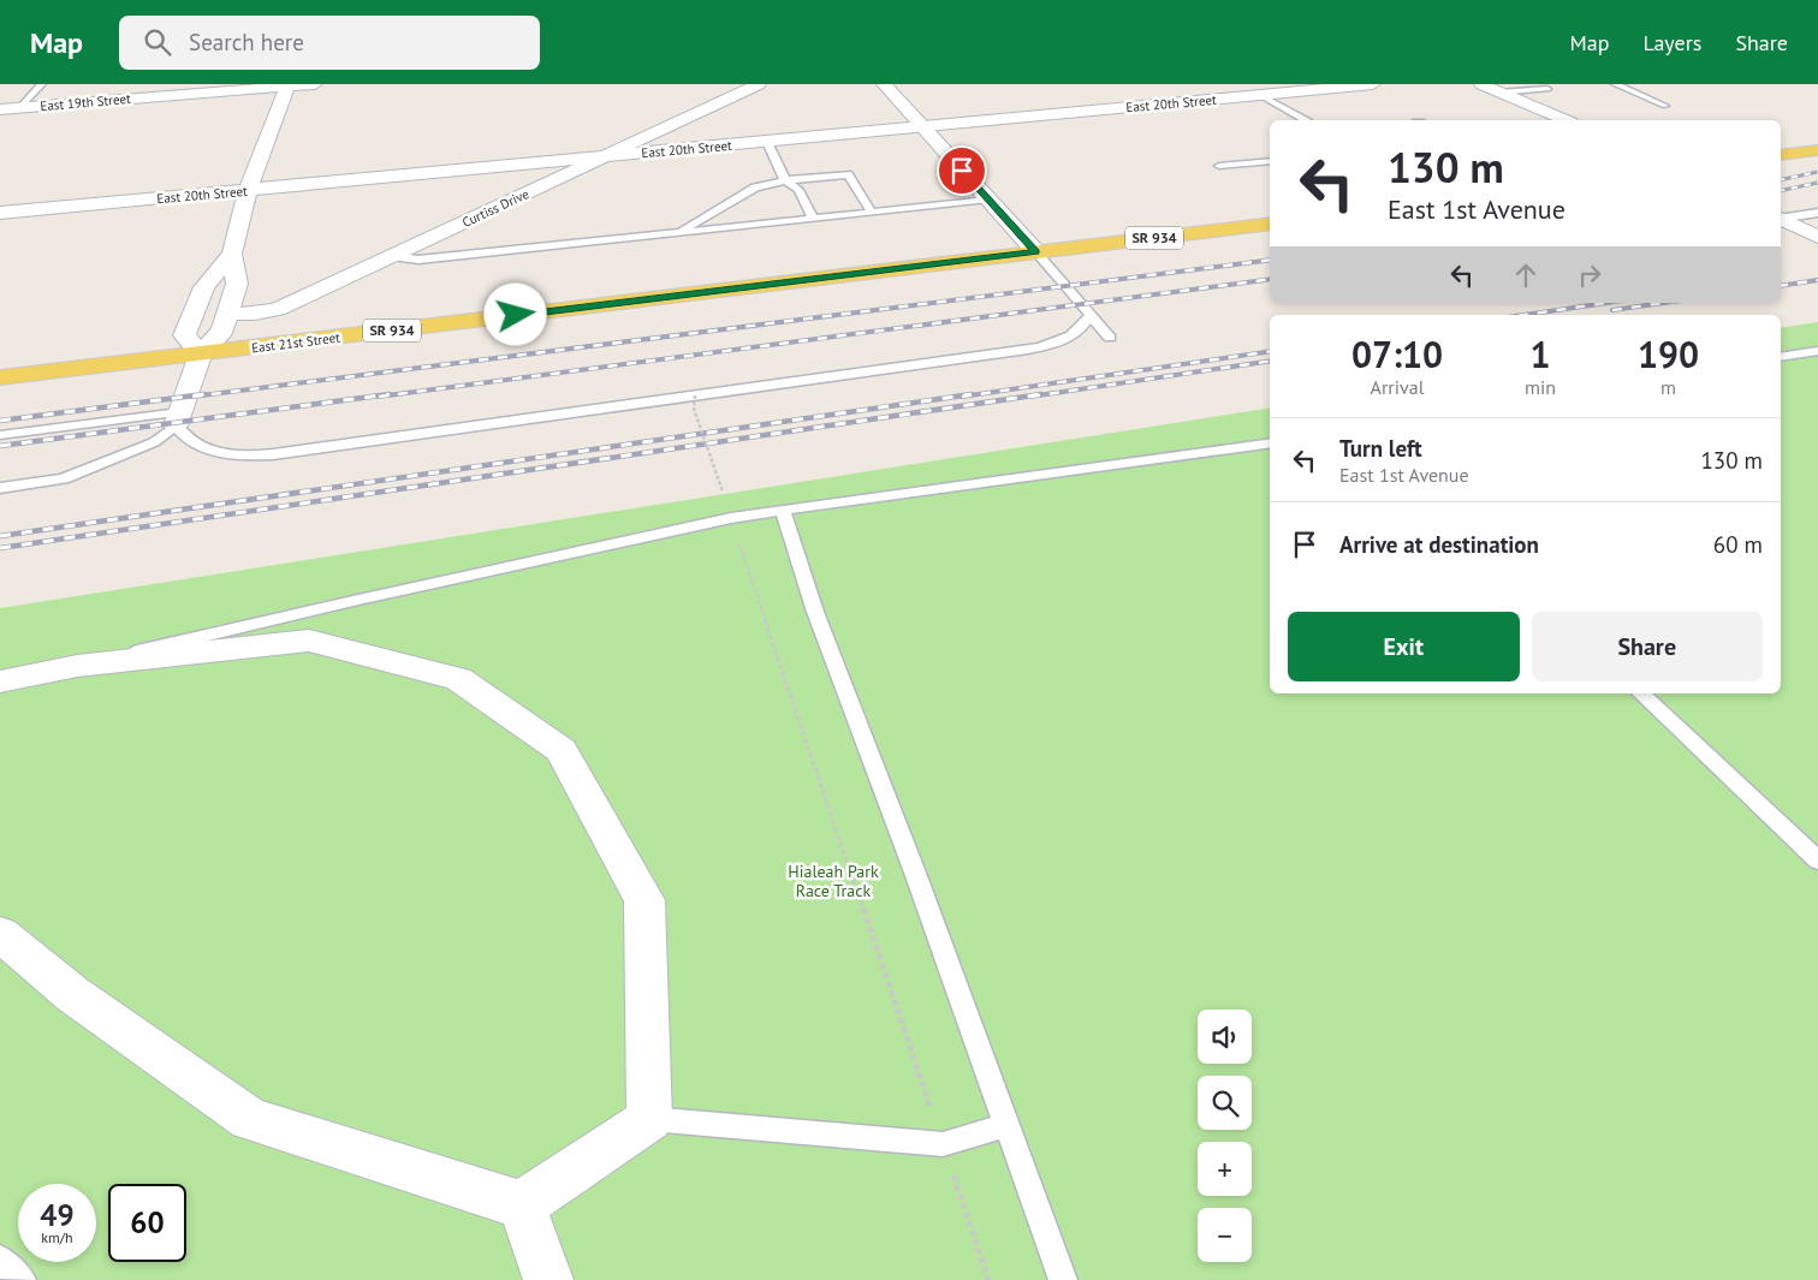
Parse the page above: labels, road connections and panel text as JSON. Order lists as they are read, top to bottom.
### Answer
{
  "streets": {
    "main road": ["SR 934", "East 21st Street"],
    "street": ["East 19th Street", "East 20th Street", "Curtiss Drive"]
  },
  "crossings": [
    ["East 20th Street", "Curtiss Drive"]
  ],
  "parks": ["Hialeah Park Race Track"],
  "page": {
    "header": "Map",
    "search": "Search here",
    "nav": ["Map", "Layers", "Share"],
    "turn": ["130 m", "East 1st Avenue"],
    "eta": [
      "07:10",
      "Arrival",
      "1",
      "min",
      "190",
      "m"
    ],
    "list": [
      {
        "name": "Turn left",
        "note": "East 1st Avenue",
        "value": "130 m"
      },
      {
        "name": "Arrive at destination",
        "value": "60 m"
      }
    ],
    "buttons": ["Exit", "Share"],
    "map_buttons": ["+", "−"],
    "speed": "49 km/h",
    "limit": "60"
  }
}
